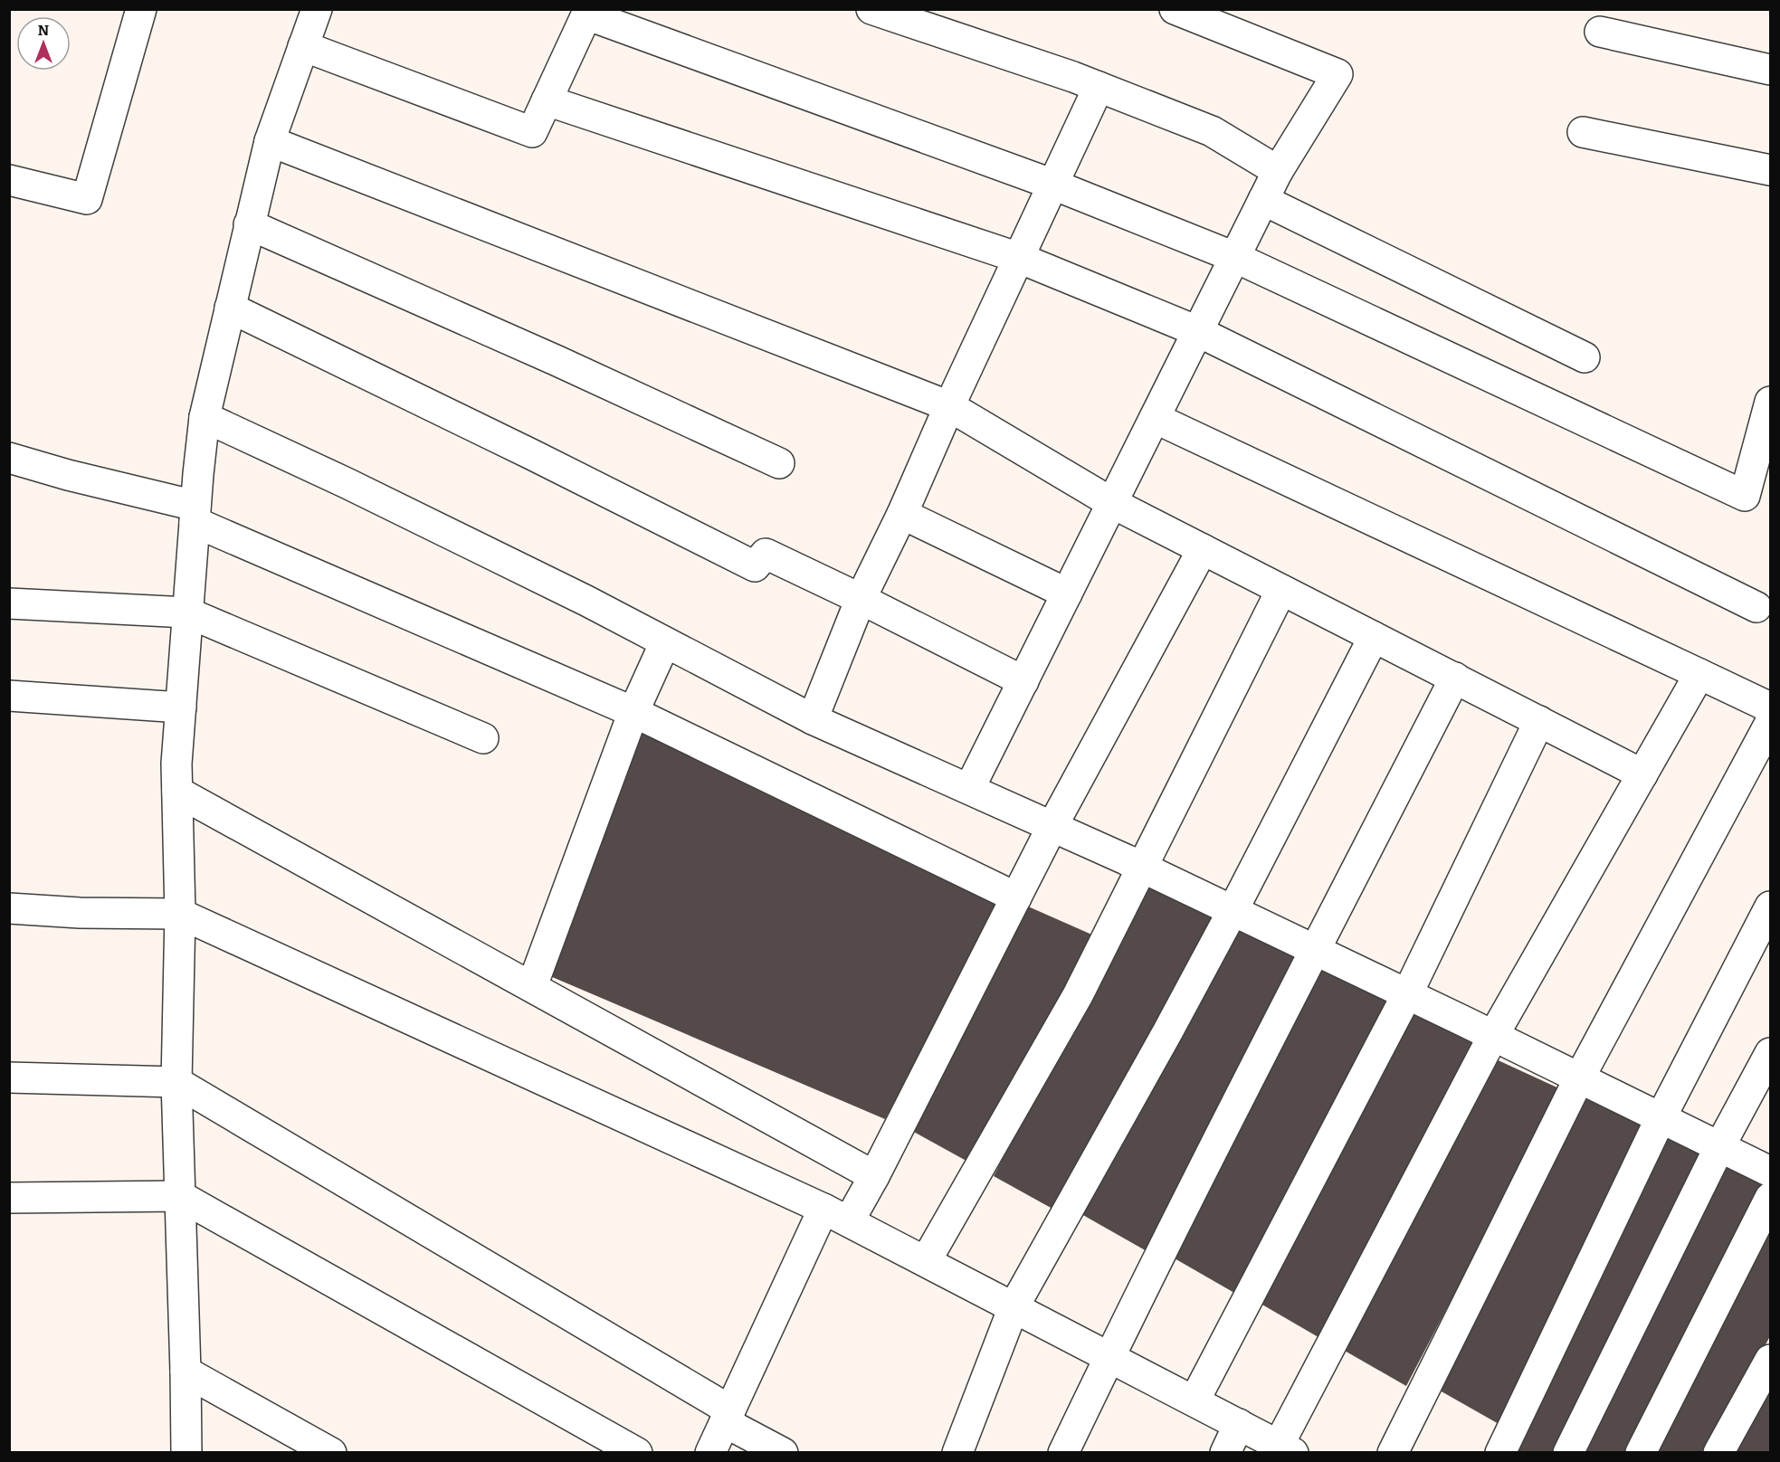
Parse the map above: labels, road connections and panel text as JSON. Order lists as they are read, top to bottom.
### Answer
{
  "north": "top"
}
